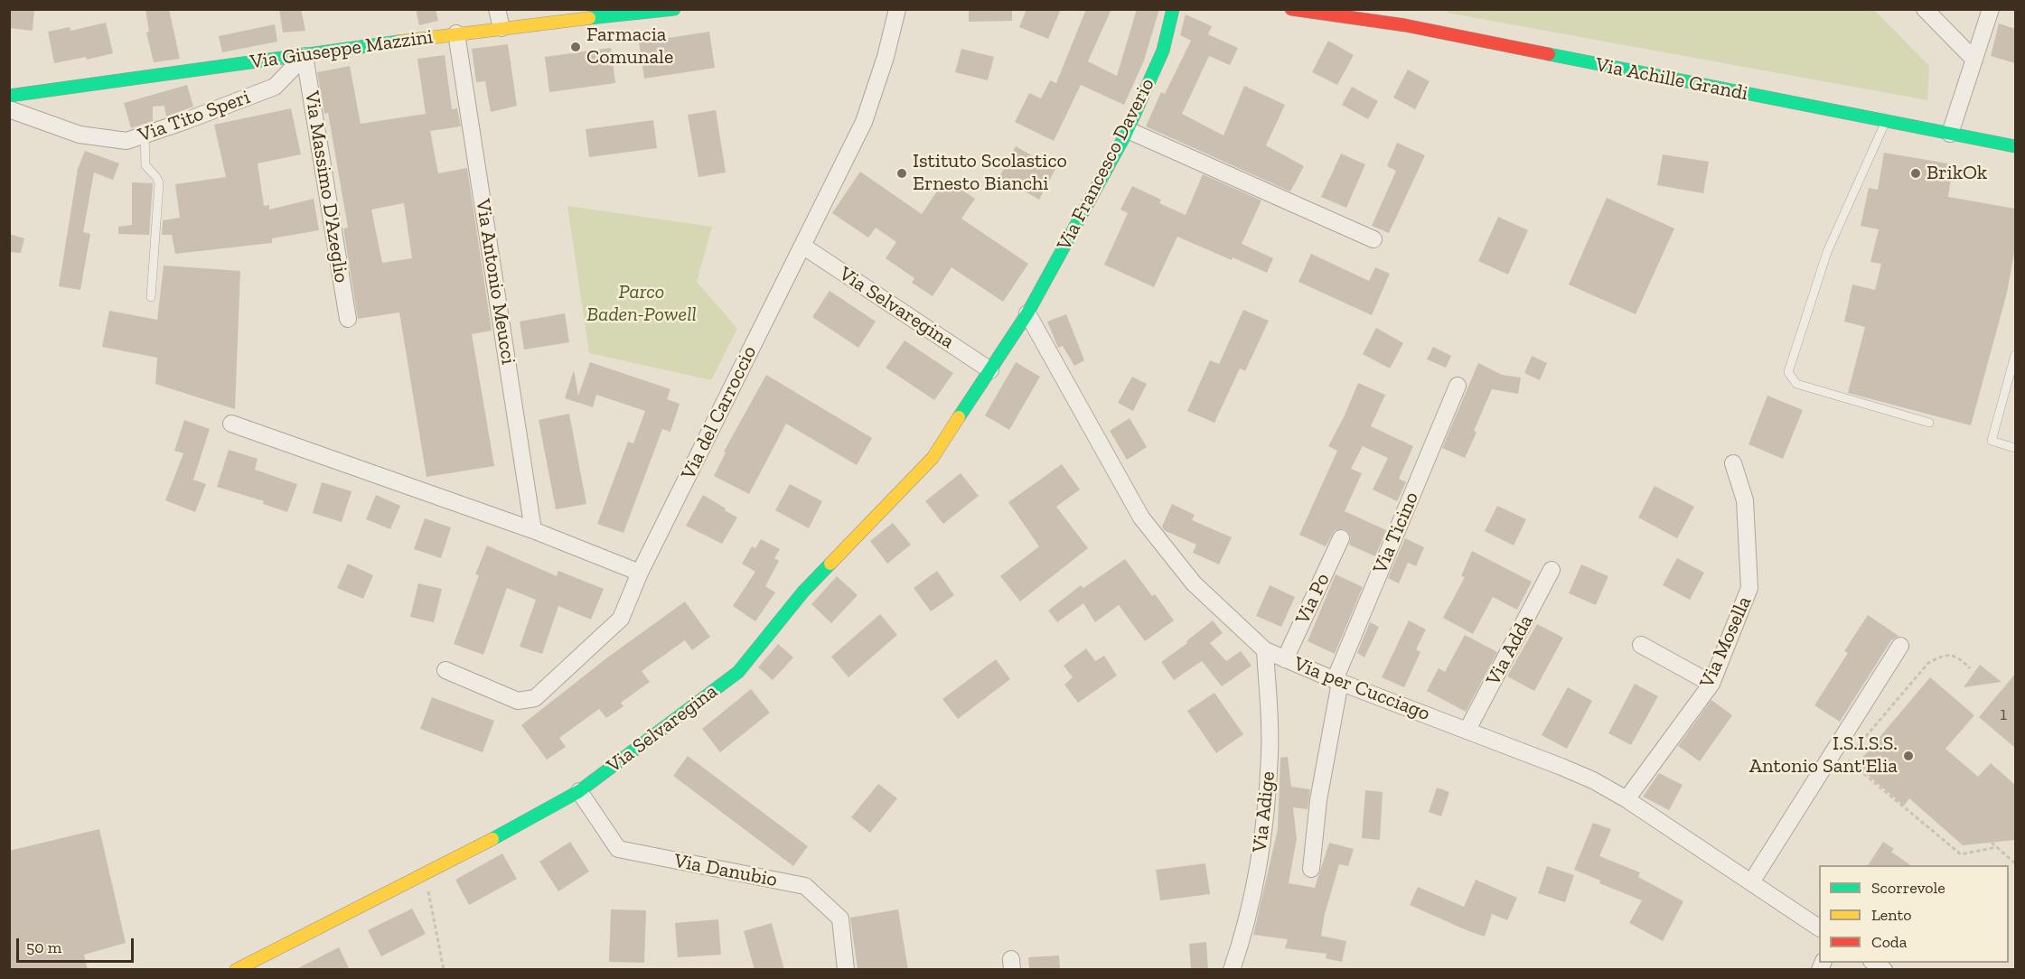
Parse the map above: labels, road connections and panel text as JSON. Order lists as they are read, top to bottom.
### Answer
{
  "streets": {
    "main road": [
      "Via Giuseppe Mazzini",
      "Via Achille Grandi",
      "Via Francesco Daverio",
      "Via Selvaregina"
    ],
    "street": [
      "Via Tito Speri",
      "Via Massimo D'Azeglio",
      "Via Antonio Meucci",
      "Via del Carroccio",
      "Via Ticino",
      "Via Po",
      "Via Mosella",
      "Via Adda",
      "Via per Cucciago",
      "Via Adige",
      "Via Danubio"
    ]
  },
  "crossings": [
    ["Via Giuseppe Mazzini", "Via Tito Speri"],
    ["Via Giuseppe Mazzini", "Via Massimo D'Azeglio"],
    ["Via Giuseppe Mazzini", "Via Antonio Meucci"],
    ["Via Tito Speri", "Via Massimo D'Azeglio"],
    ["Via Francesco Daverio", "Via Selvaregina"],
    ["Via Francesco Daverio", "Via per Cucciago"],
    ["Via Selvaregina", "Via del Carroccio"],
    ["Via Selvaregina", "Via per Cucciago"],
    ["Via Selvaregina", "Via Danubio"],
    ["Via Ticino", "Via per Cucciago"],
    ["Via Po", "Via per Cucciago"],
    ["Via Mosella", "Via per Cucciago"],
    ["Via Adda", "Via per Cucciago"],
    ["Via per Cucciago", "Via Adige"]
  ],
  "parks": ["Parco Baden-Powell"],
  "places": [
    "Farmacia Comunale",
    "Istituto Scolastico Ernesto Bianchi",
    "BrikOk",
    "I.S.I.S.S. Antonio Sant'Elia"
  ],
  "house_numbers": ["1"],
  "legend": ["Scorrevole", "Lento", "Coda"],
  "scale_bar": "50 m"
}
